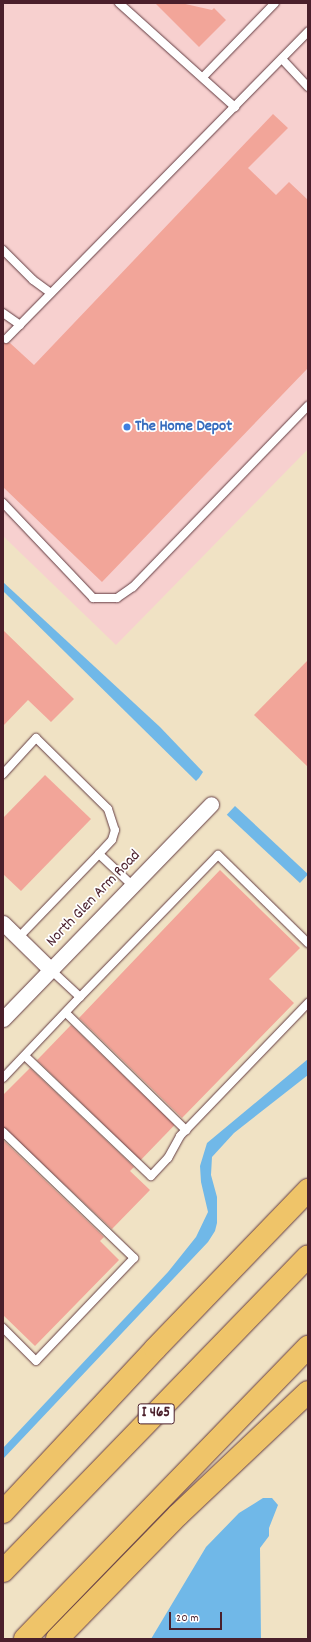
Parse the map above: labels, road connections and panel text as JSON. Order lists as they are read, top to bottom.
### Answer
{
  "streets": {
    "highway": ["I 465"],
    "street": ["North Glen Arm Road"]
  },
  "places": ["The Home Depot"],
  "scale_bar": "20 m"
}
